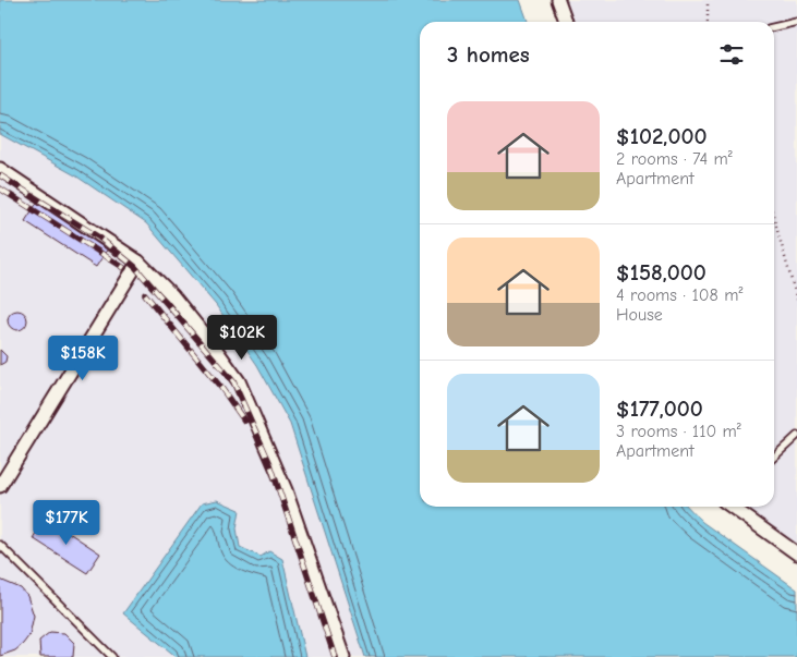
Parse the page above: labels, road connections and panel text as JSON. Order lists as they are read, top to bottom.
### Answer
{
  "page": {
    "heading": "3 homes",
    "list": [
      {
        "name": "$102,000",
        "note": "2 rooms · 74 m² · Apartment"
      },
      {
        "name": "$158,000",
        "note": "4 rooms · 108 m² · House"
      },
      {
        "name": "$177,000",
        "note": "3 rooms · 110 m² · Apartment"
      }
    ],
    "price": ["$102K", "$158K", "$177K"]
  }
}
